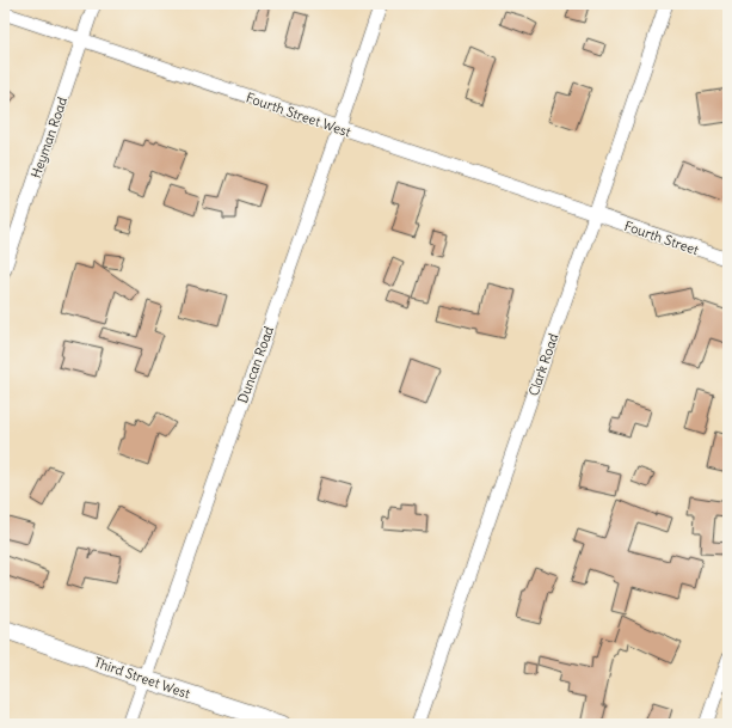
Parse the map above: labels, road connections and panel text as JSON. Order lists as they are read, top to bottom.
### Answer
{
  "streets": {
    "main road": ["Third Street West"],
    "street": [
      "Fourth Street West",
      "Heyman Road",
      "Fourth Street",
      "Duncan Road",
      "Clark Road"
    ]
  },
  "crossings": [
    ["Fourth Street West", "Heyman Road"],
    ["Fourth Street West", "Fourth Street"],
    ["Fourth Street West", "Duncan Road"],
    ["Fourth Street West", "Clark Road"],
    ["Fourth Street", "Clark Road"],
    ["Duncan Road", "Third Street West"]
  ]
}
